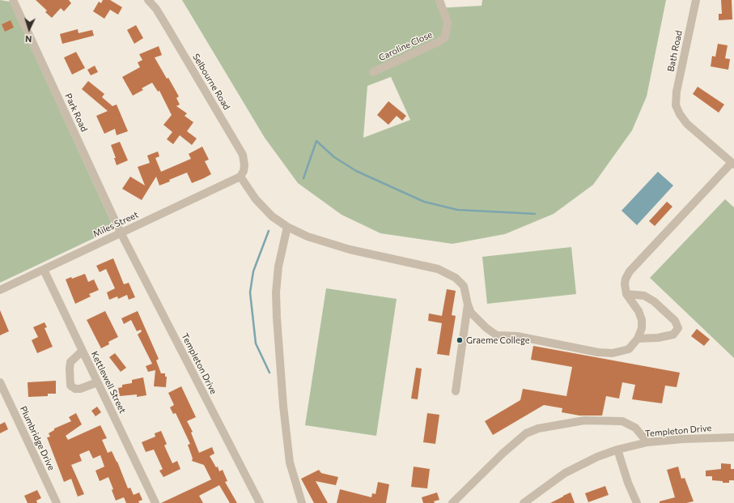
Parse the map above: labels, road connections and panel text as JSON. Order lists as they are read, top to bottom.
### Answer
{
  "streets": {
    "street": [
      "Caroline Close",
      "Bath Road",
      "Selbourne Road",
      "Park Road",
      "Miles Street",
      "Templeton Drive",
      "Kettlewell Street",
      "Plumbridge Drive"
    ]
  },
  "crossings": [
    ["Selbourne Road", "Miles Street"],
    ["Park Road", "Miles Street"],
    ["Park Road", "Templeton Drive"],
    ["Miles Street", "Templeton Drive"],
    ["Miles Street", "Kettlewell Street"]
  ],
  "places": ["Graeme College"],
  "north": "bottom"
}
